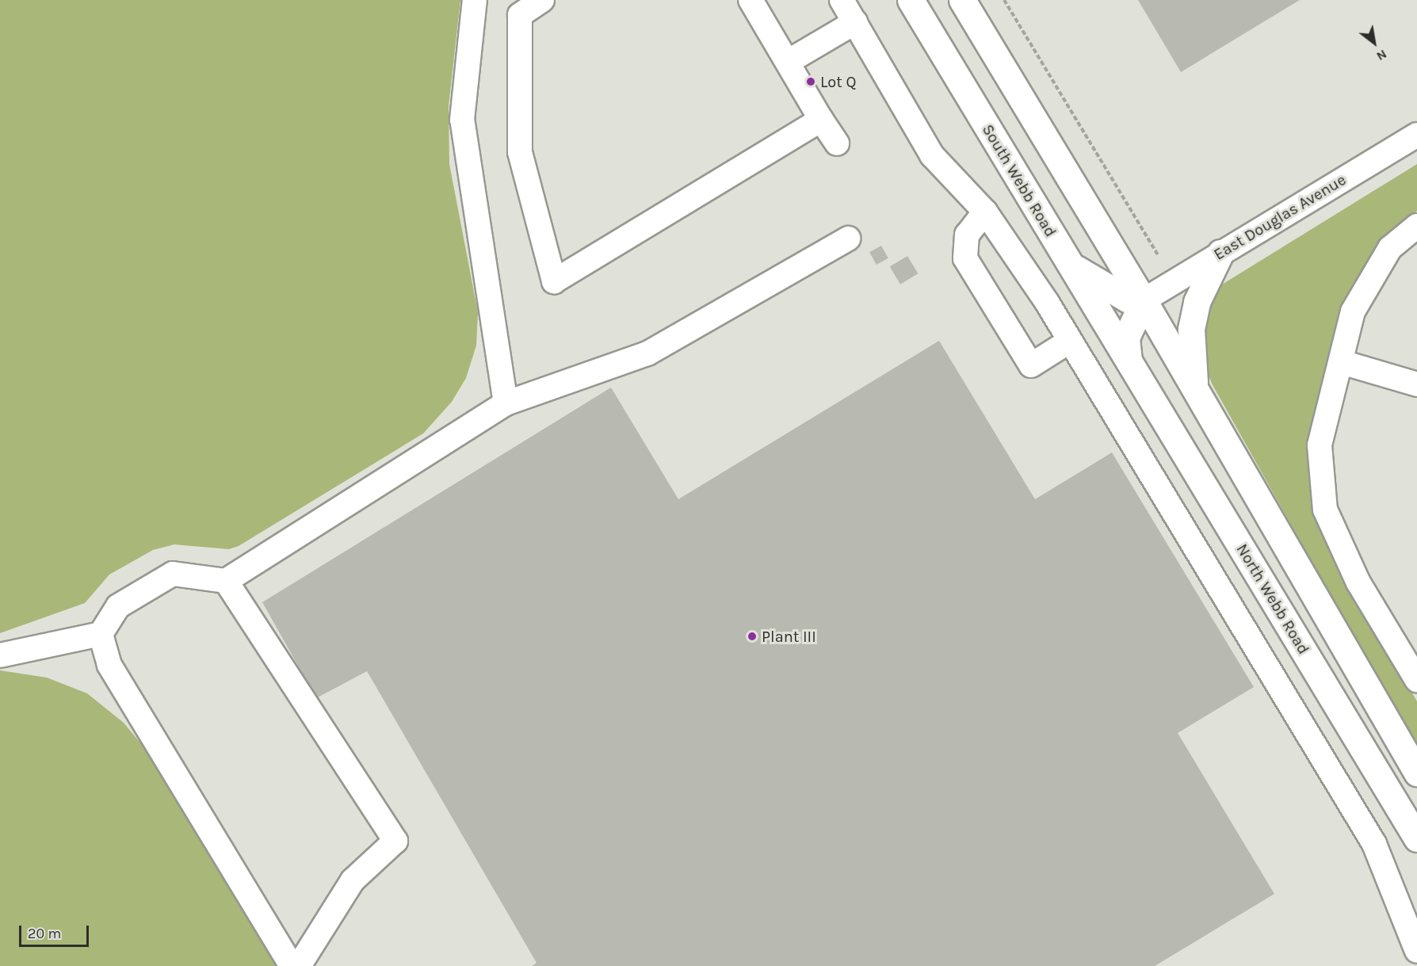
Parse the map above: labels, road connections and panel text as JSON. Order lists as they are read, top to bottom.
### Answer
{
  "streets": {
    "main road": ["South Webb Road", "North Webb Road"],
    "street": ["East Douglas Avenue"]
  },
  "crossings": [
    ["South Webb Road", "North Webb Road"]
  ],
  "places": ["Lot Q", "Plant III"],
  "scale_bar": "20 m",
  "north": "bottom right"
}
